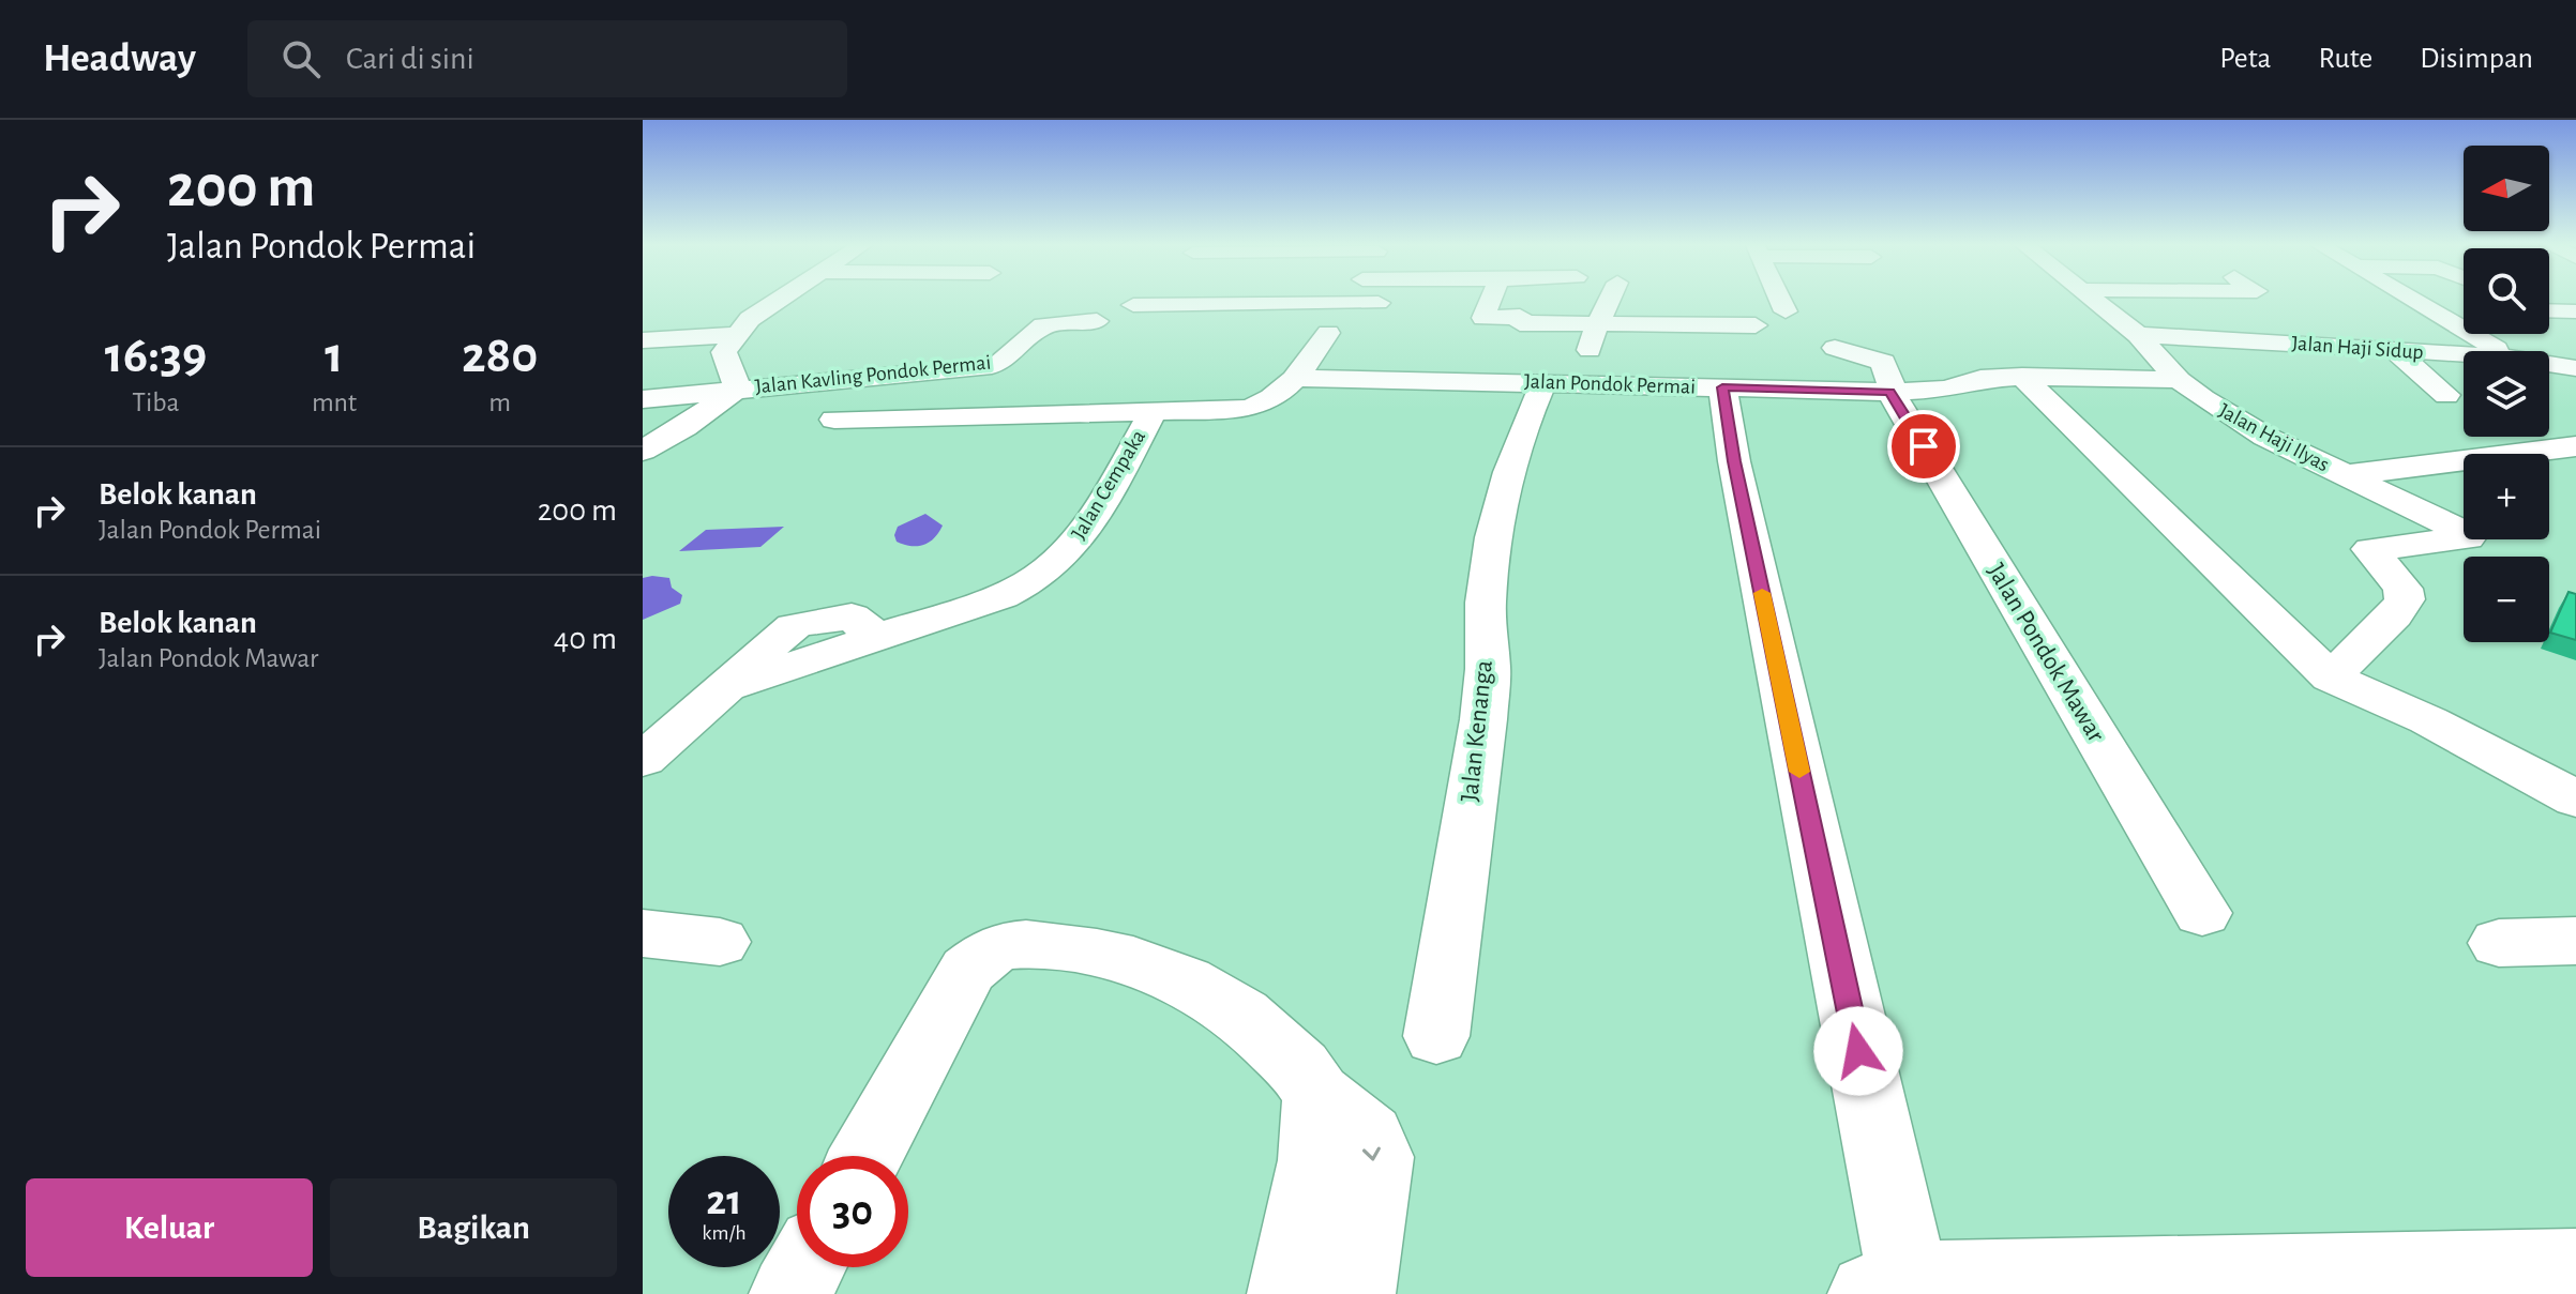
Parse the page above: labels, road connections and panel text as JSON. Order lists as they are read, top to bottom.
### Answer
{
  "streets": {
    "street": [
      "Jalan Haji Sidup",
      "Jalan Kavling Pondok Permai",
      "Jalan Pondok Permai",
      "Jalan Haji Ilyas",
      "Jalan Cempaka",
      "Jalan Pondok Mawar",
      "Jalan Kenanga"
    ]
  },
  "crossings": [
    ["Jalan Haji Sidup", "Jalan Haji Ilyas"],
    ["Jalan Kavling Pondok Permai", "Jalan Cempaka"],
    ["Jalan Pondok Permai", "Jalan Haji Ilyas"],
    ["Jalan Pondok Permai", "Jalan Cempaka"],
    ["Jalan Pondok Permai", "Jalan Pondok Mawar"],
    ["Jalan Pondok Permai", "Jalan Kenanga"]
  ],
  "north": "left",
  "page": {
    "header": "Headway",
    "search": "Cari di sini",
    "nav": ["Peta", "Rute", "Disimpan"],
    "turn": ["200 m", "Jalan Pondok Permai"],
    "map_buttons": ["+", "−"],
    "eta": [
      "16:39",
      "Tiba",
      "1",
      "mnt",
      "280",
      "m"
    ],
    "list": [
      {
        "name": "Belok kanan",
        "note": "Jalan Pondok Permai",
        "value": "200 m"
      },
      {
        "name": "Belok kanan",
        "note": "Jalan Pondok Mawar",
        "value": "40 m"
      }
    ],
    "speed": "21 km/h",
    "limit": "30",
    "buttons": ["Keluar", "Bagikan"]
  }
}
